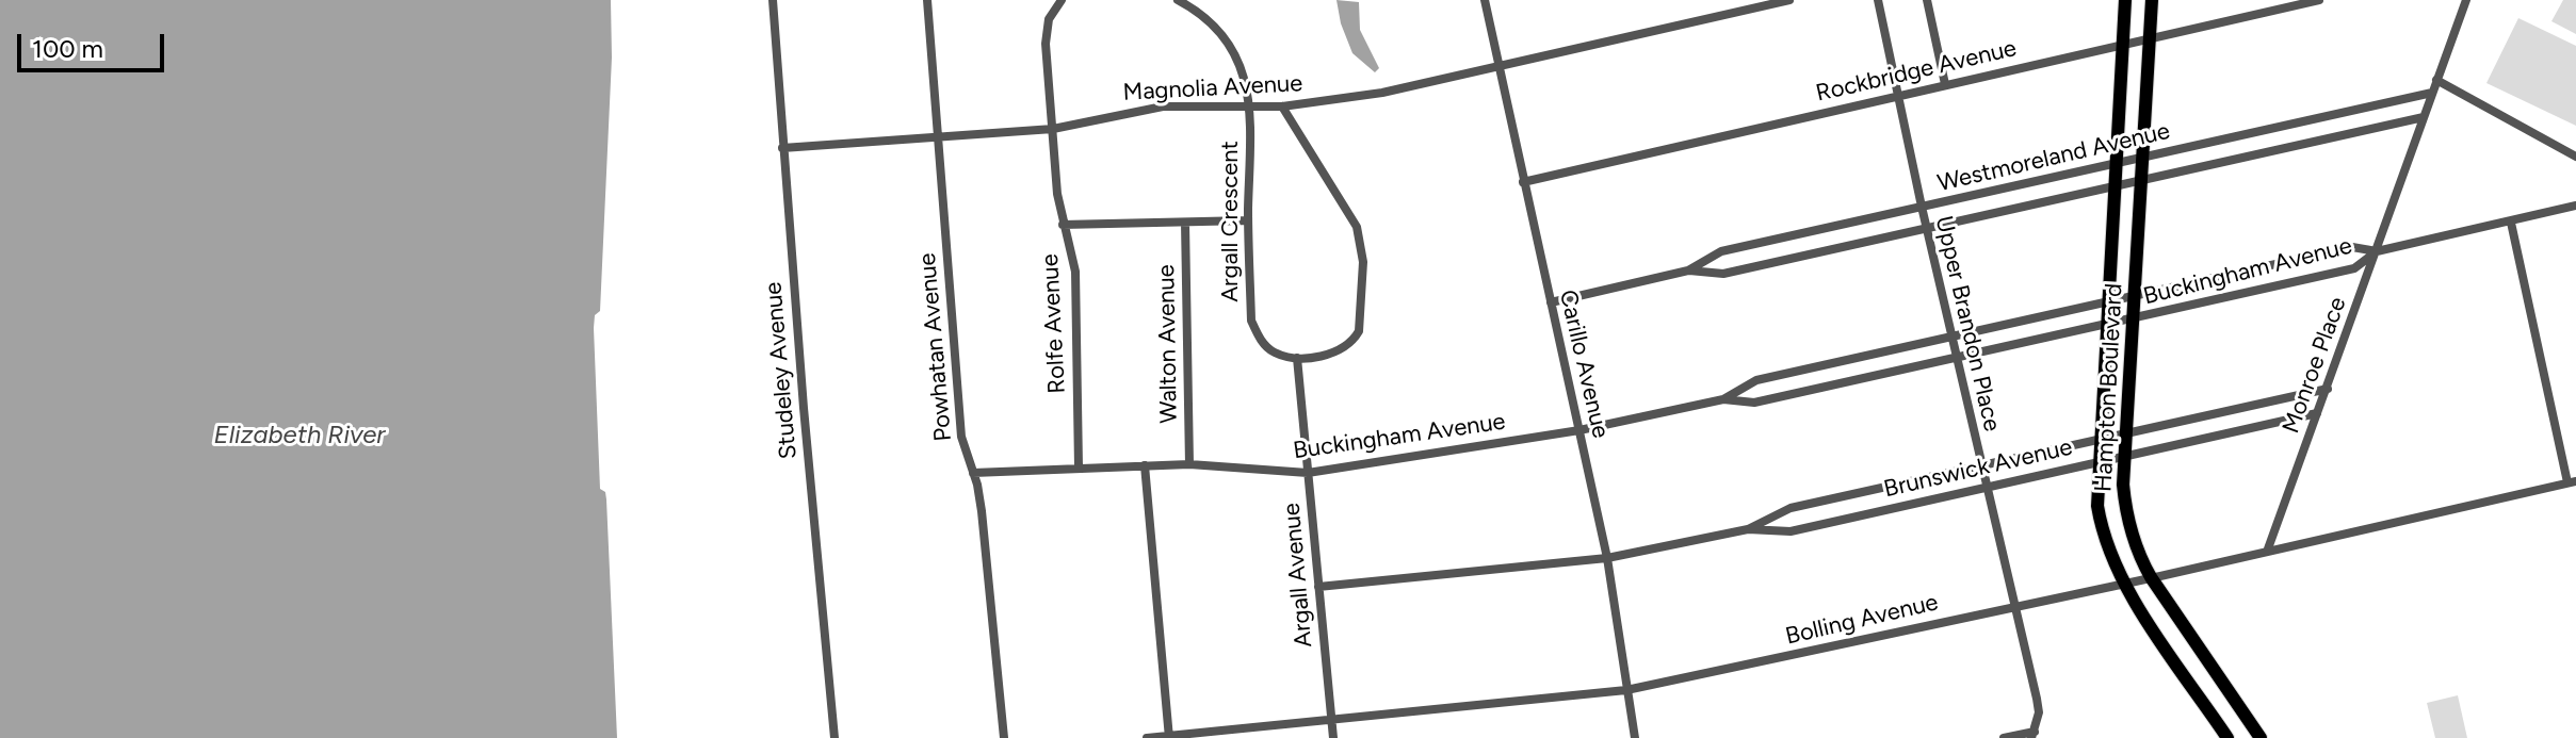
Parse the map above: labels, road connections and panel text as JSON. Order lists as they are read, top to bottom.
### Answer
{
  "streets": {
    "main road": ["Hampton Boulevard"],
    "street": [
      "Rockbridge Avenue",
      "Magnolia Avenue",
      "Westmoreland Avenue",
      "Argall Crescent",
      "Buckingham Avenue",
      "Rolfe Avenue",
      "Upper Brandon Place",
      "Walton Avenue",
      "Powhatan Avenue",
      "Carillo Avenue",
      "Monroe Place",
      "Studeley Avenue",
      "Brunswick Avenue",
      "Argall Avenue",
      "Bolling Avenue"
    ]
  },
  "crossings": [
    ["Rockbridge Avenue", "Upper Brandon Place"],
    ["Rockbridge Avenue", "Carillo Avenue"],
    ["Rockbridge Avenue", "Hampton Boulevard"],
    ["Magnolia Avenue", "Argall Crescent"],
    ["Magnolia Avenue", "Rolfe Avenue"],
    ["Magnolia Avenue", "Powhatan Avenue"],
    ["Magnolia Avenue", "Carillo Avenue"],
    ["Magnolia Avenue", "Studeley Avenue"],
    ["Westmoreland Avenue", "Upper Brandon Place"],
    ["Westmoreland Avenue", "Carillo Avenue"],
    ["Westmoreland Avenue", "Monroe Place"],
    ["Westmoreland Avenue", "Hampton Boulevard"],
    ["Argall Crescent", "Argall Avenue"],
    ["Buckingham Avenue", "Rolfe Avenue"],
    ["Buckingham Avenue", "Upper Brandon Place"],
    ["Buckingham Avenue", "Walton Avenue"],
    ["Buckingham Avenue", "Powhatan Avenue"],
    ["Buckingham Avenue", "Carillo Avenue"],
    ["Buckingham Avenue", "Monroe Place"],
    ["Buckingham Avenue", "Hampton Boulevard"],
    ["Buckingham Avenue", "Argall Avenue"],
    ["Upper Brandon Place", "Brunswick Avenue"],
    ["Upper Brandon Place", "Bolling Avenue"],
    ["Carillo Avenue", "Brunswick Avenue"],
    ["Carillo Avenue", "Bolling Avenue"],
    ["Monroe Place", "Brunswick Avenue"],
    ["Monroe Place", "Bolling Avenue"],
    ["Hampton Boulevard", "Brunswick Avenue"],
    ["Hampton Boulevard", "Bolling Avenue"],
    ["Brunswick Avenue", "Argall Avenue"],
    ["Argall Avenue", "Bolling Avenue"]
  ],
  "water": ["Elizabeth River"],
  "scale_bar": "100 m"
}
